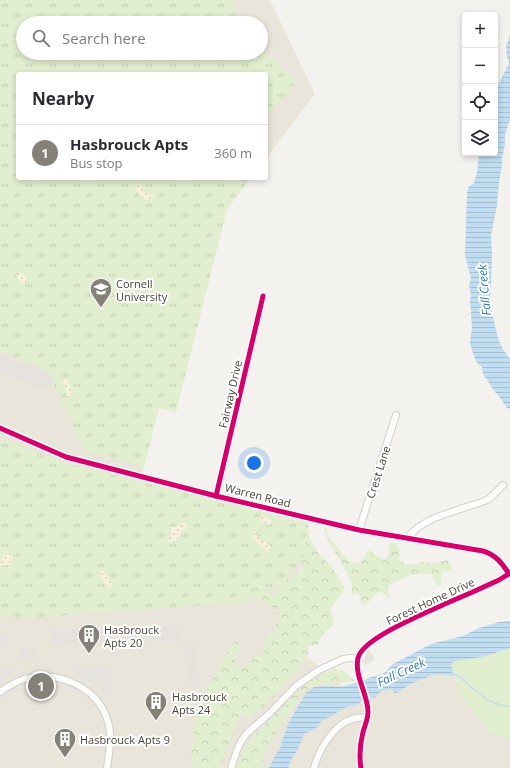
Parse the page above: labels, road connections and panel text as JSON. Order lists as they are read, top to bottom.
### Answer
{
  "streets": {
    "street": [
      "Fairway Drive",
      "Crest Lane",
      "Warren Road",
      "Forest Home Drive"
    ]
  },
  "crossings": [
    ["Fairway Drive", "Warren Road"],
    ["Crest Lane", "Warren Road"],
    ["Warren Road", "Forest Home Drive"]
  ],
  "water": ["Fall Creek"],
  "places": {
    "school or university": ["Cornell University"],
    "building": ["Hasbrouck Apts 20", "Hasbrouck Apts 24", "Hasbrouck Apts 9"]
  },
  "page": {
    "map_buttons": ["+", "−"],
    "search": "Search here",
    "heading": "Nearby",
    "list": [
      {
        "mark": "1",
        "name": "Hasbrouck Apts",
        "note": "Bus stop",
        "value": "360 m"
      }
    ],
    "pins": "1"
  }
}
